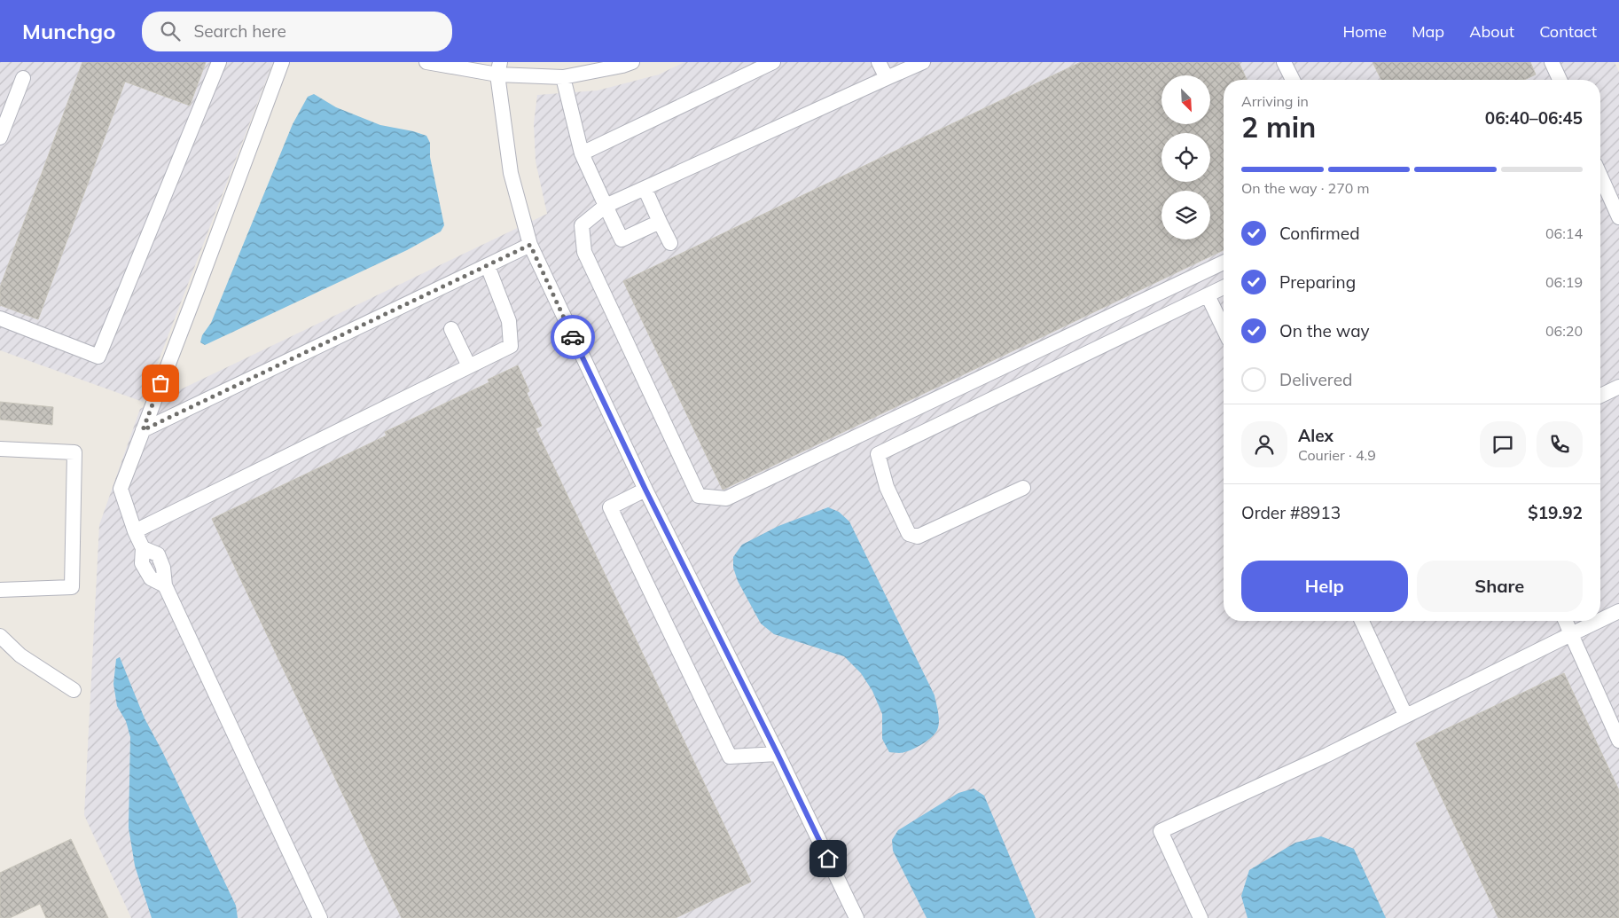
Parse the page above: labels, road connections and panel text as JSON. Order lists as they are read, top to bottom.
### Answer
{
  "north": "bottom right",
  "page": {
    "header": "Munchgo",
    "search": "Search here",
    "nav": [
      "Home",
      "Map",
      "About",
      "Contact"
    ],
    "heading": ["2 min", "Arriving in", "06:40–06:45"],
    "panel": [
      "Alex",
      "Courier · 4.9",
      "Order #8913",
      "$19.92"
    ],
    "bar": "On the way · 270 m",
    "list": [
      ["Confirmed", "06:14"],
      ["Preparing", "06:19"],
      ["On the way", "06:20"],
      "Delivered"
    ],
    "buttons": ["Help", "Share"]
  }
}
